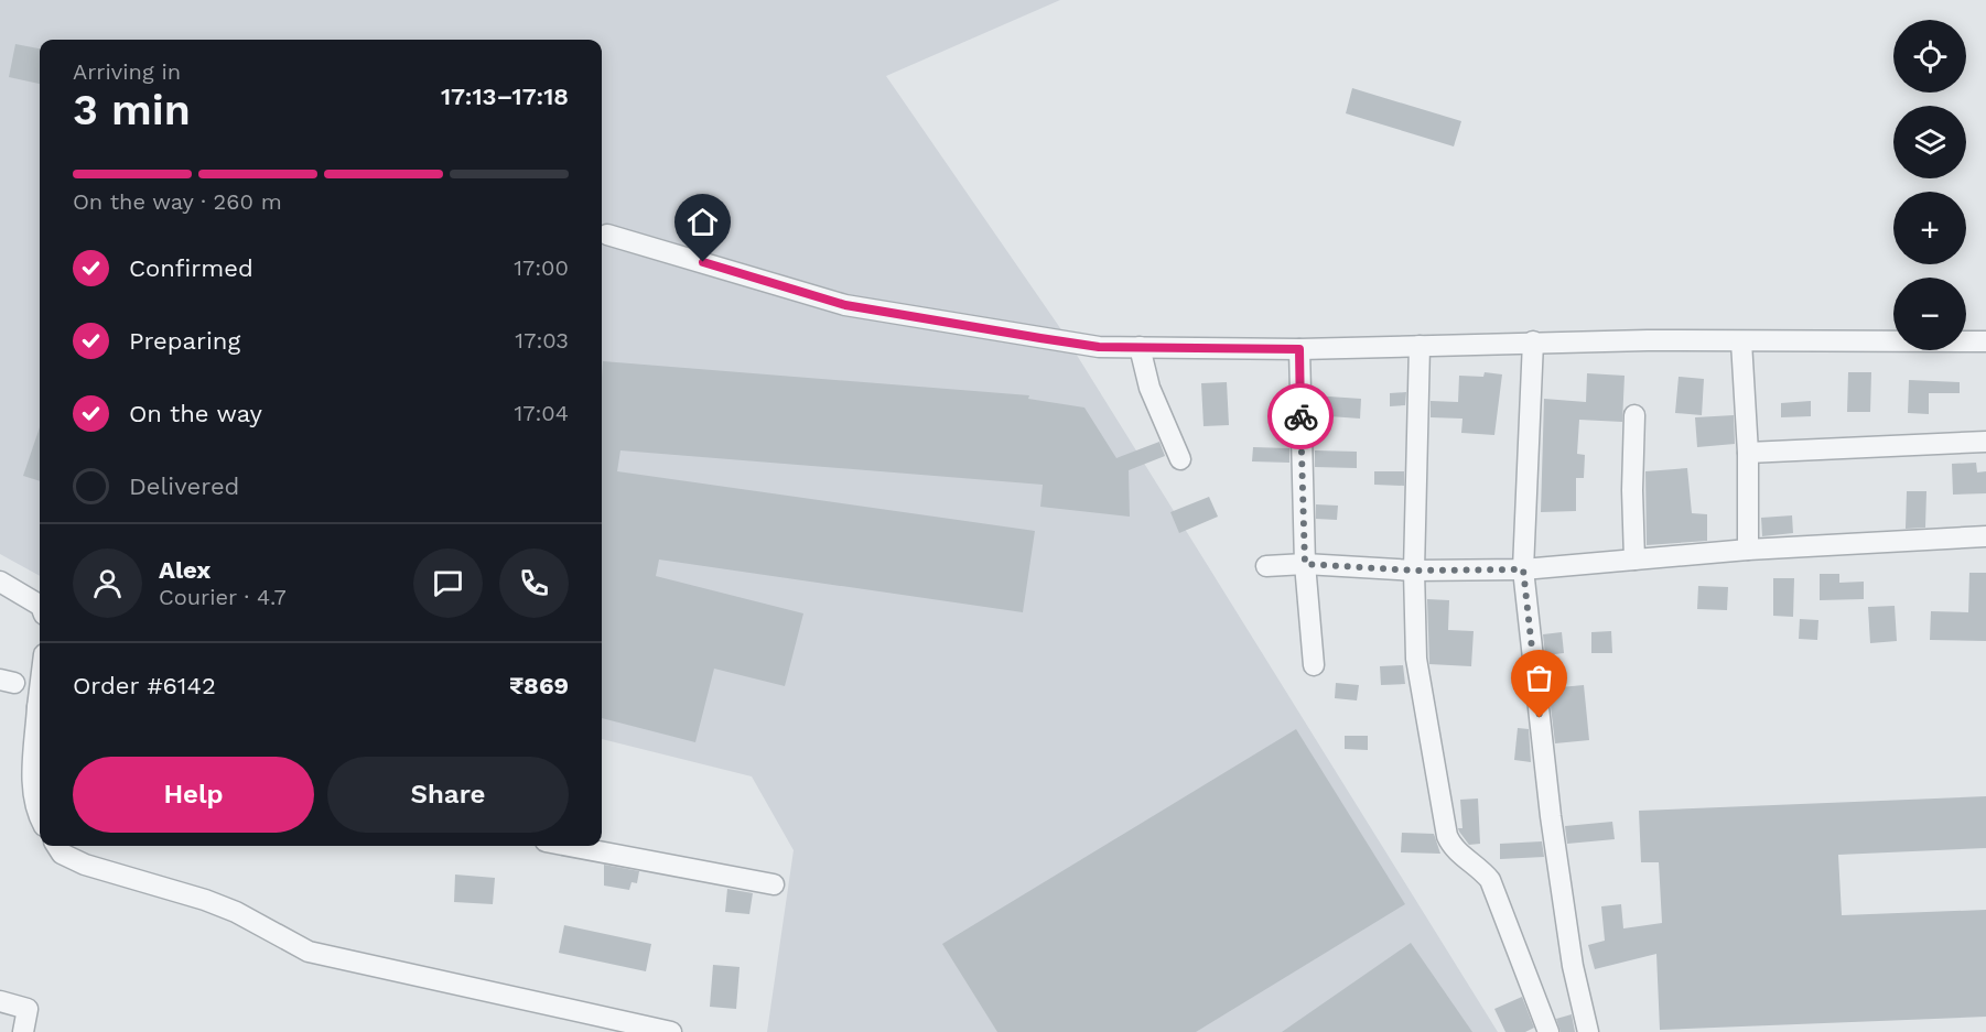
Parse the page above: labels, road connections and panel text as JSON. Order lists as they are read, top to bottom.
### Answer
{
  "page": {
    "map_buttons": ["+", "−"],
    "heading": ["3 min", "Arriving in", "17:13–17:18"],
    "panel": [
      "Alex",
      "Courier · 4.7",
      "Order #6142",
      "₹869"
    ],
    "bar": "On the way · 260 m",
    "list": [
      ["Confirmed", "17:00"],
      ["Preparing", "17:03"],
      ["On the way", "17:04"],
      "Delivered"
    ],
    "buttons": ["Help", "Share"]
  }
}
